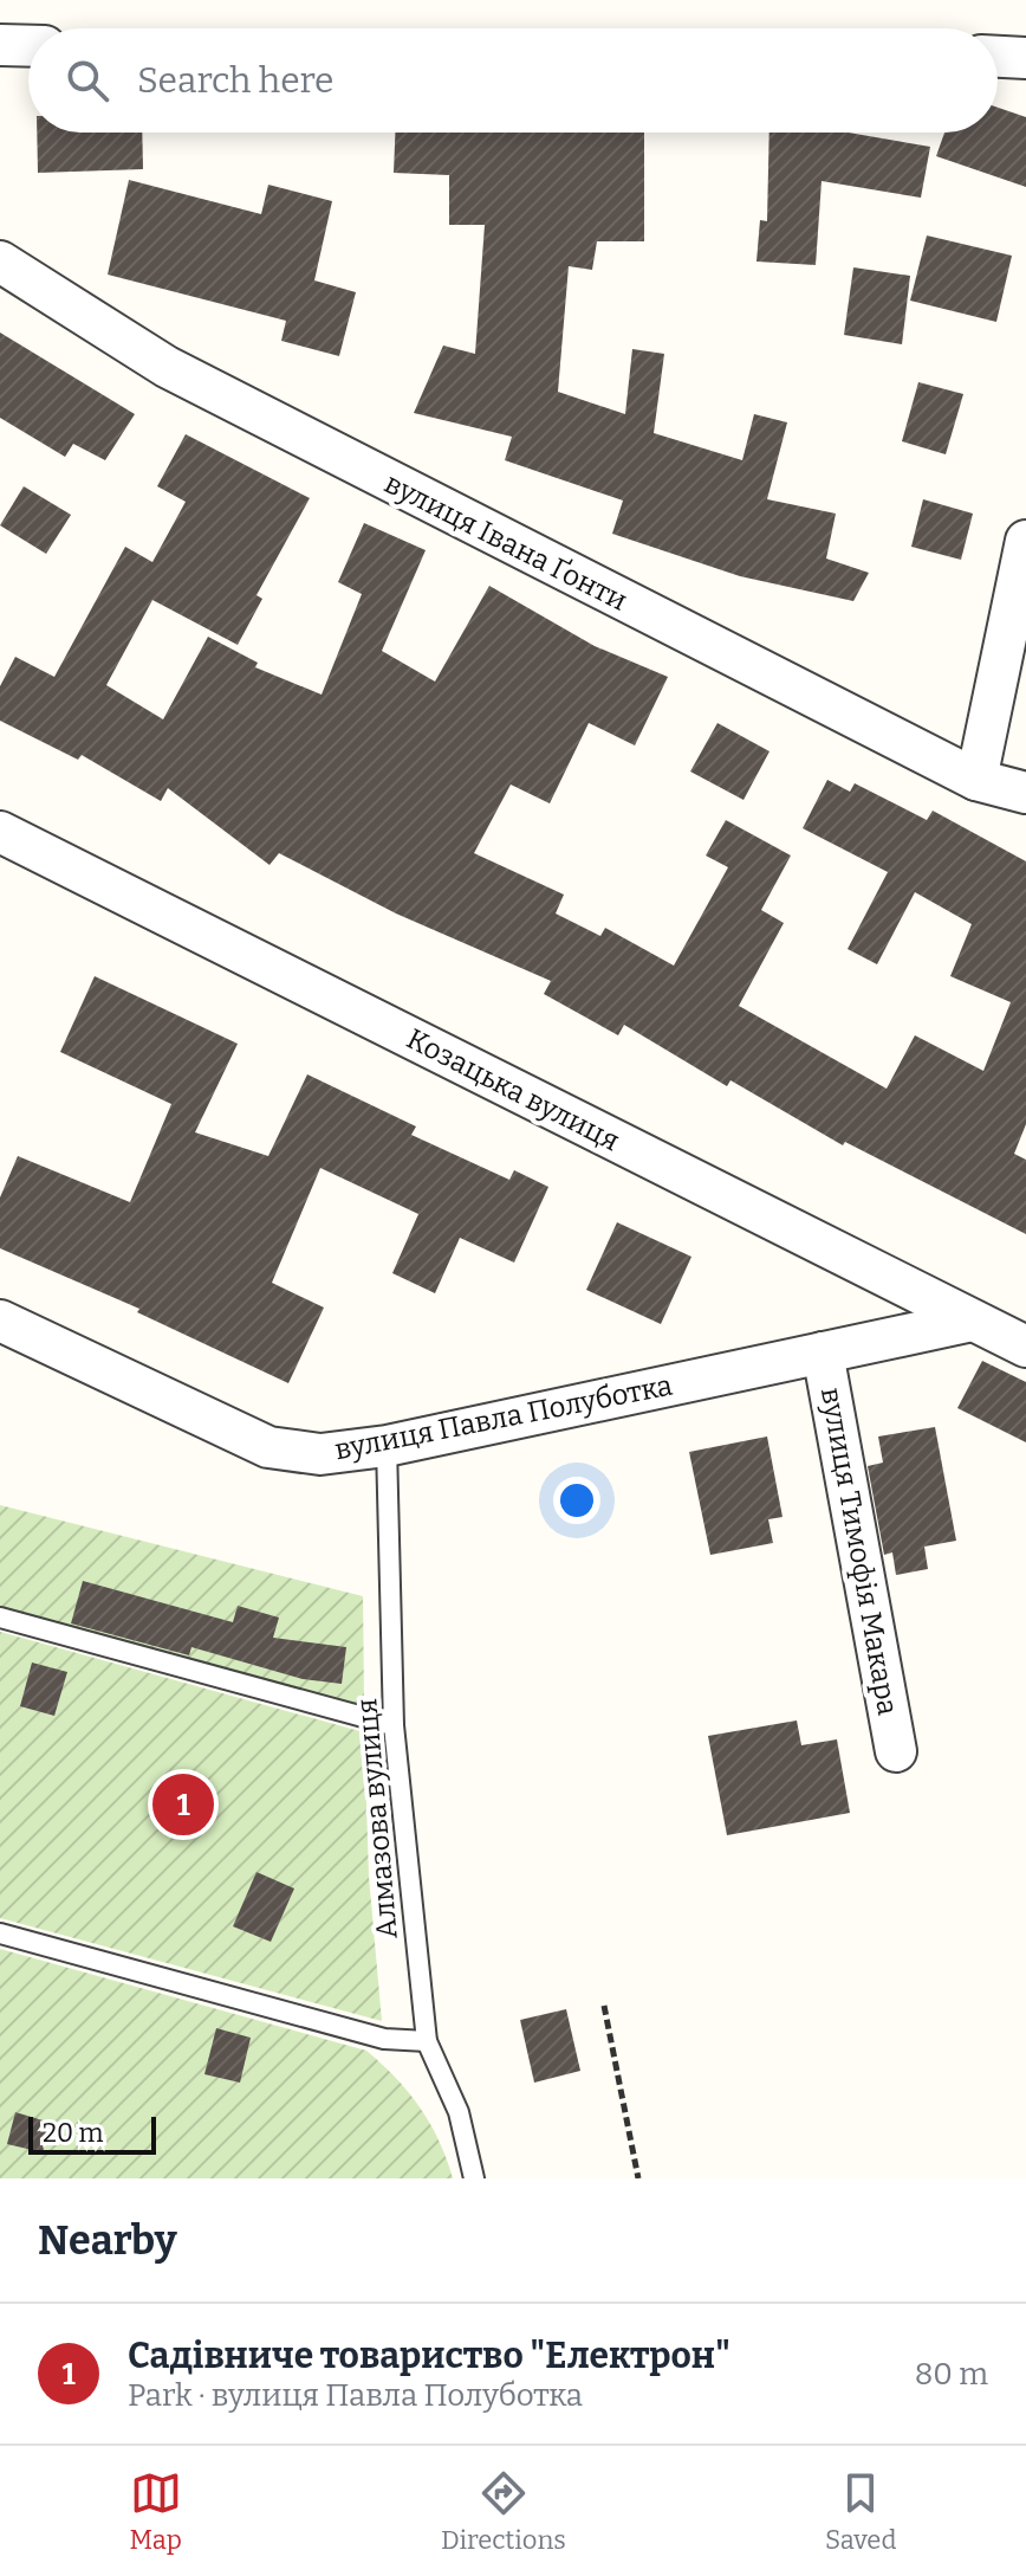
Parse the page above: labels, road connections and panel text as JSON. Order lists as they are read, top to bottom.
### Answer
{
  "streets": {
    "street": [
      "вулиця Івана Ґонти",
      "Козацька вулиця",
      "вулиця Павла Полуботка",
      "вулиця Тимофія Макара"
    ],
    "lane": ["Алмазова вулиця"]
  },
  "crossings": [
    ["Козацька вулиця", "вулиця Павла Полуботка"],
    ["вулиця Павла Полуботка", "вулиця Тимофія Макара"],
    ["вулиця Павла Полуботка", "Алмазова вулиця"]
  ],
  "scale_bar": "20 m",
  "page": {
    "search": "Search here",
    "pins": "1",
    "scale": "20 m",
    "heading": "Nearby",
    "list": [
      {
        "mark": "1",
        "name": "Садівниче товариство \"Електрон\"",
        "note": "Park · вулиця Павла Полуботка",
        "value": "80 m"
      }
    ],
    "nav": ["Map", "Directions", "Saved"]
  }
}
